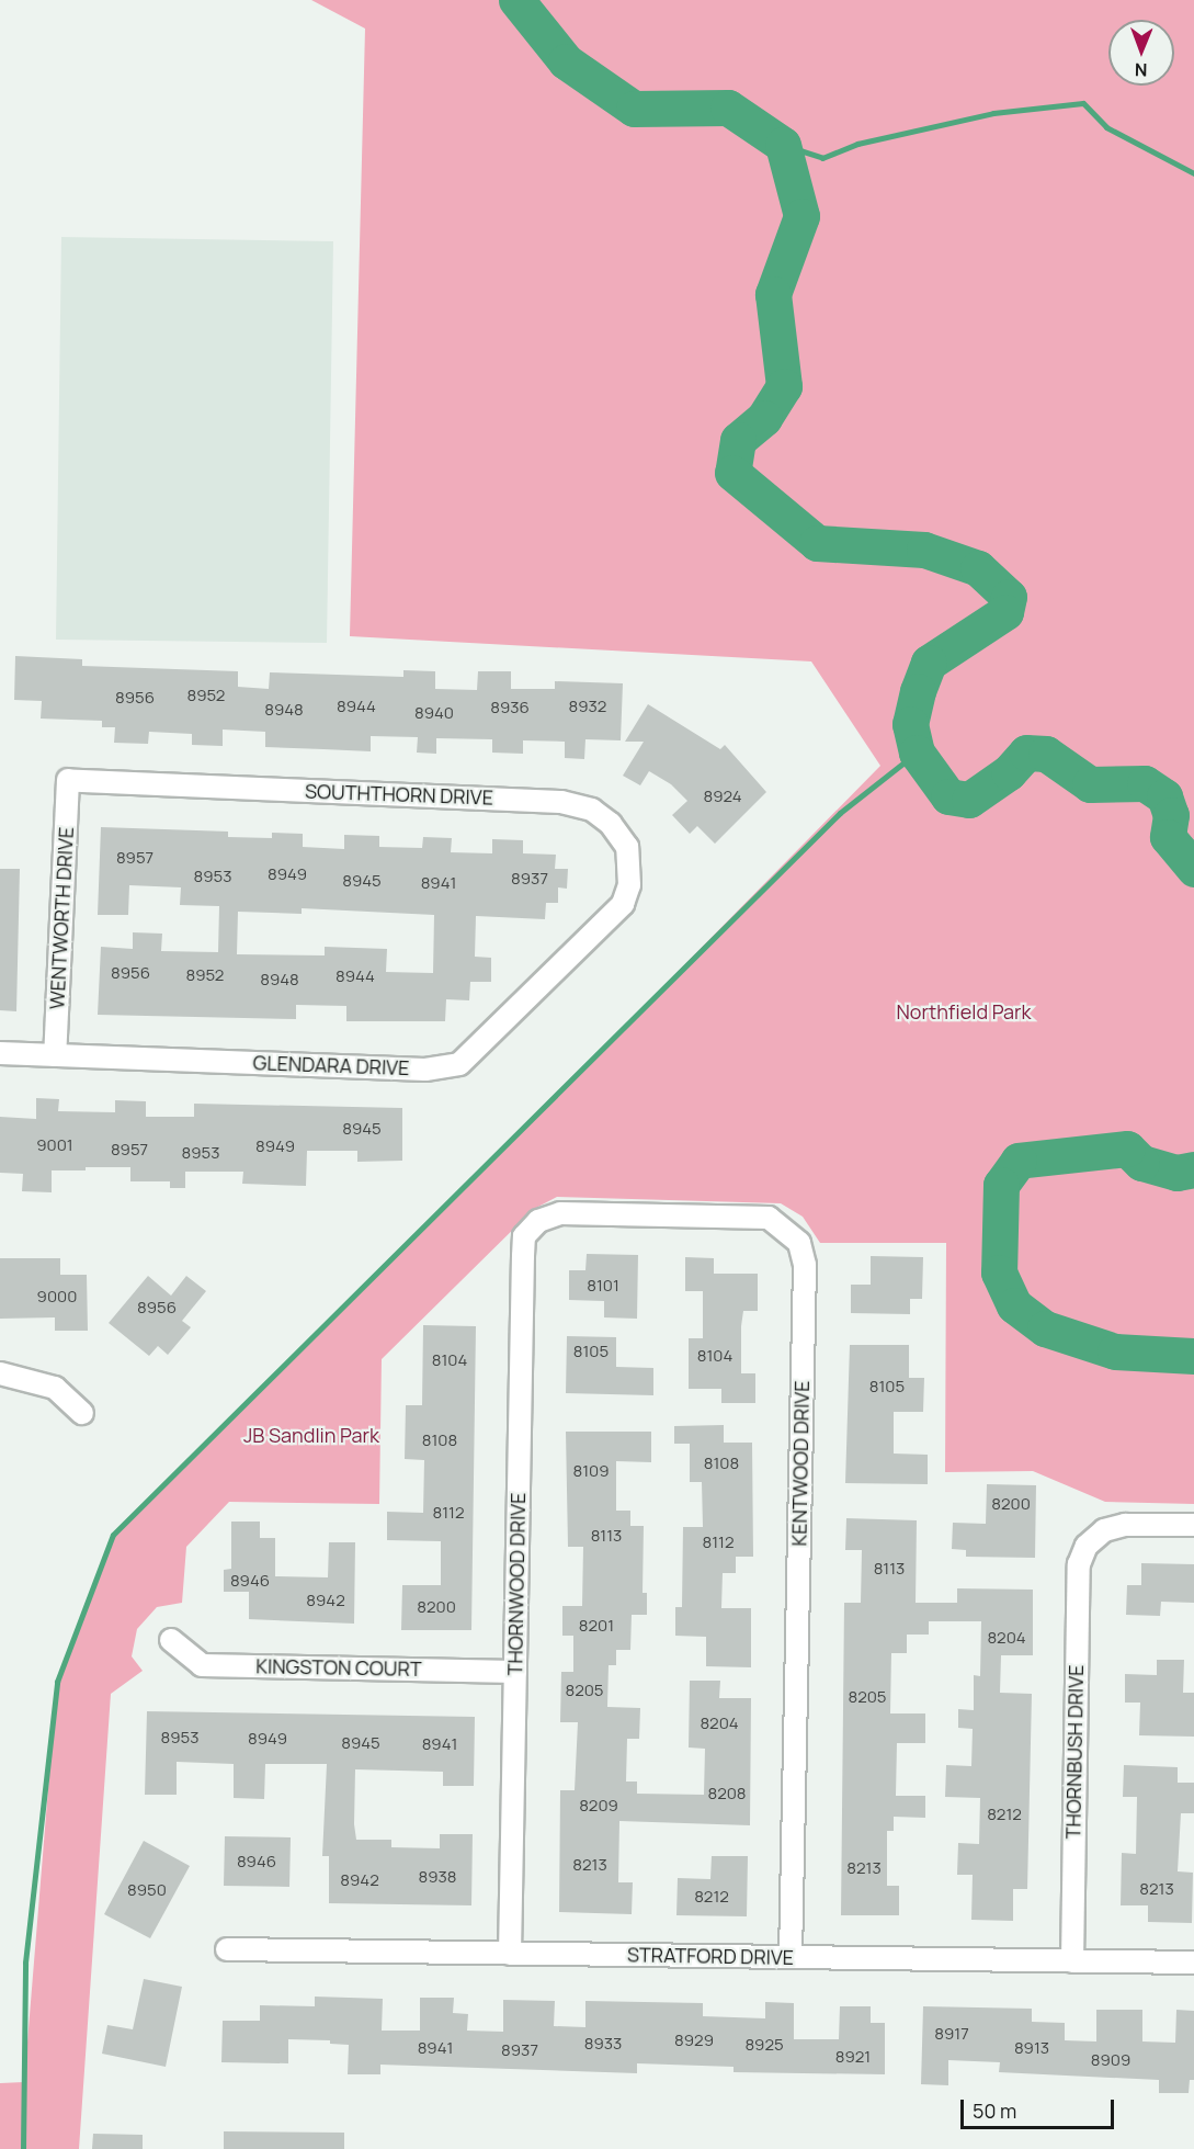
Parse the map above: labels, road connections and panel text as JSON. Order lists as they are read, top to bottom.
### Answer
{
  "streets": {
    "street": [
      "SOUTHTHORN DRIVE",
      "WENTWORTH DRIVE",
      "GLENDARA DRIVE",
      "KENTWOOD DRIVE",
      "THORNWOOD DRIVE",
      "KINGSTON COURT",
      "THORNBUSH DRIVE",
      "STRATFORD DRIVE"
    ]
  },
  "crossings": [
    ["SOUTHTHORN DRIVE", "WENTWORTH DRIVE"],
    ["SOUTHTHORN DRIVE", "GLENDARA DRIVE"],
    ["WENTWORTH DRIVE", "GLENDARA DRIVE"],
    ["KENTWOOD DRIVE", "THORNWOOD DRIVE"],
    ["KENTWOOD DRIVE", "STRATFORD DRIVE"],
    ["THORNWOOD DRIVE", "KINGSTON COURT"],
    ["THORNWOOD DRIVE", "STRATFORD DRIVE"],
    ["THORNBUSH DRIVE", "STRATFORD DRIVE"]
  ],
  "parks": ["Northfield Park", "JB Sandlin Park"],
  "house_numbers": [
    "8952",
    "8956",
    "8944",
    "8932",
    "8936",
    "8948",
    "8940",
    "8924",
    "8957",
    "8949",
    "8953",
    "8937",
    "8945",
    "8941",
    "8956",
    "8952",
    "8944",
    "8948",
    "8945",
    "9001",
    "8949",
    "8957",
    "8953",
    "8101",
    "9000",
    "8956",
    "8105",
    "8104",
    "8104",
    "8105",
    "8108",
    "8108",
    "8109",
    "8200",
    "8112",
    "8113",
    "8112",
    "8113",
    "8946",
    "8942",
    "8200",
    "8201",
    "8204",
    "8205",
    "8205",
    "8204",
    "8953",
    "8949",
    "8945",
    "8941",
    "8208",
    "8209",
    "8212",
    "8946",
    "8213",
    "8213",
    "8938",
    "8942",
    "8213",
    "8950",
    "8212",
    "8917",
    "8929",
    "8933",
    "8925",
    "8941",
    "8913",
    "8937",
    "8921",
    "8909"
  ],
  "scale_bar": "50 m",
  "north": "bottom"
}
